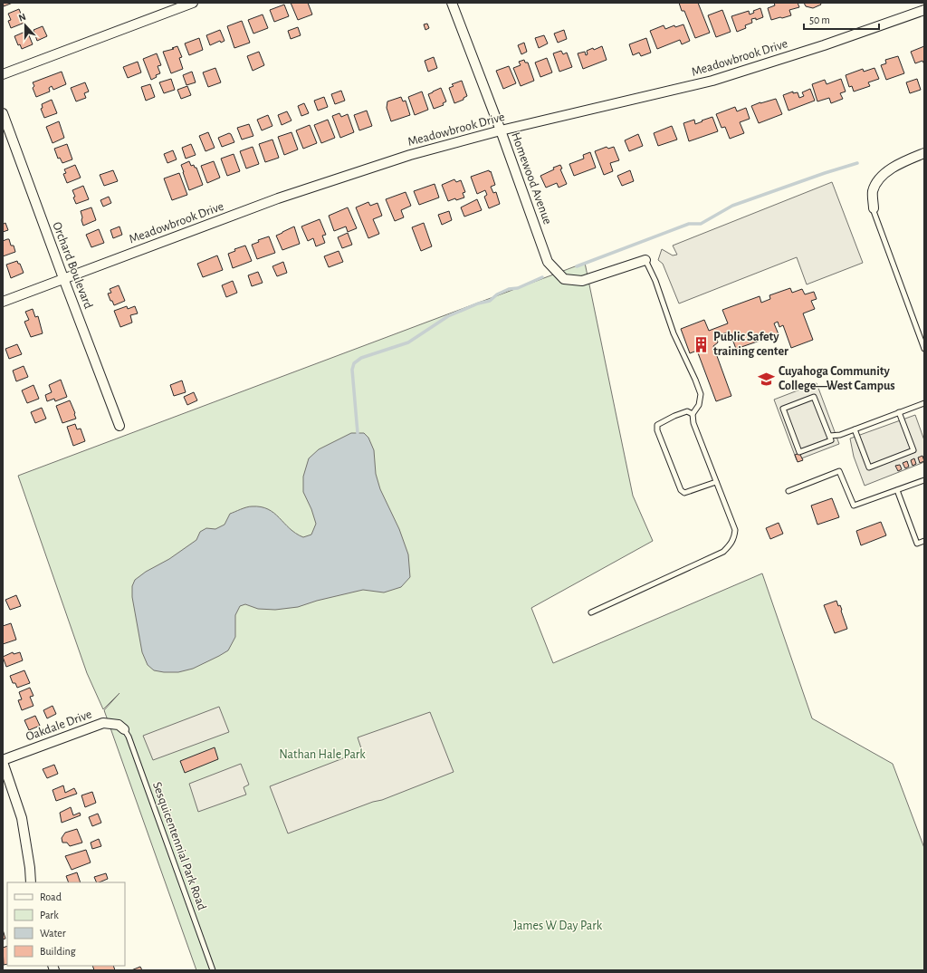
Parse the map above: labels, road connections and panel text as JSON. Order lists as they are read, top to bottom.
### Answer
{
  "streets": {
    "street": [
      "Meadowbrook Drive",
      "Homewood Avenue",
      "Orchard Boulevard",
      "Oakdale Drive"
    ],
    "lane": ["Sesquicentennial Park Road"]
  },
  "crossings": [
    ["Meadowbrook Drive", "Homewood Avenue"],
    ["Meadowbrook Drive", "Orchard Boulevard"],
    ["Oakdale Drive", "Sesquicentennial Park Road"]
  ],
  "parks": ["Nathan Hale Park", "James W Day Park"],
  "places": {
    "building": ["Public Safety training center"],
    "school or university": ["Cuyahoga Community College—West Campus"]
  },
  "legend": [
    "Road",
    "Park",
    "Water",
    "Building"
  ],
  "scale_bar": "50 m",
  "north": "top"
}
